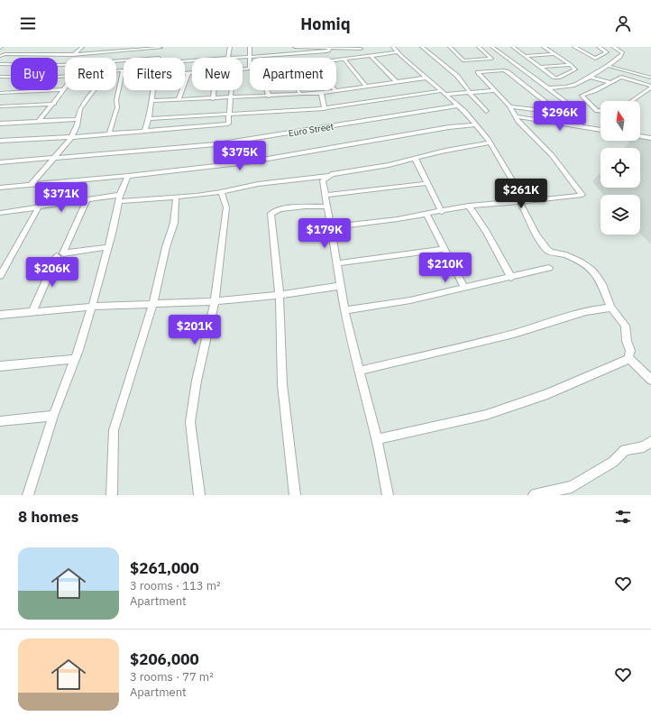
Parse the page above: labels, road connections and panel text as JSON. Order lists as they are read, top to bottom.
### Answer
{
  "streets": {
    "street": ["Euro Street"]
  },
  "north": "top",
  "page": {
    "header": "Homiq",
    "chip": [
      "Buy",
      "Rent",
      "Filters",
      "New",
      "Apartment"
    ],
    "price": [
      "$296K",
      "$375K",
      "$261K",
      "$371K",
      "$179K",
      "$210K",
      "$206K",
      "$201K"
    ],
    "heading": "8 homes",
    "list": [
      {
        "name": "$261,000",
        "note": "3 rooms · 113 m² · Apartment"
      },
      {
        "name": "$206,000",
        "note": "3 rooms · 77 m² · Apartment"
      }
    ]
  }
}
